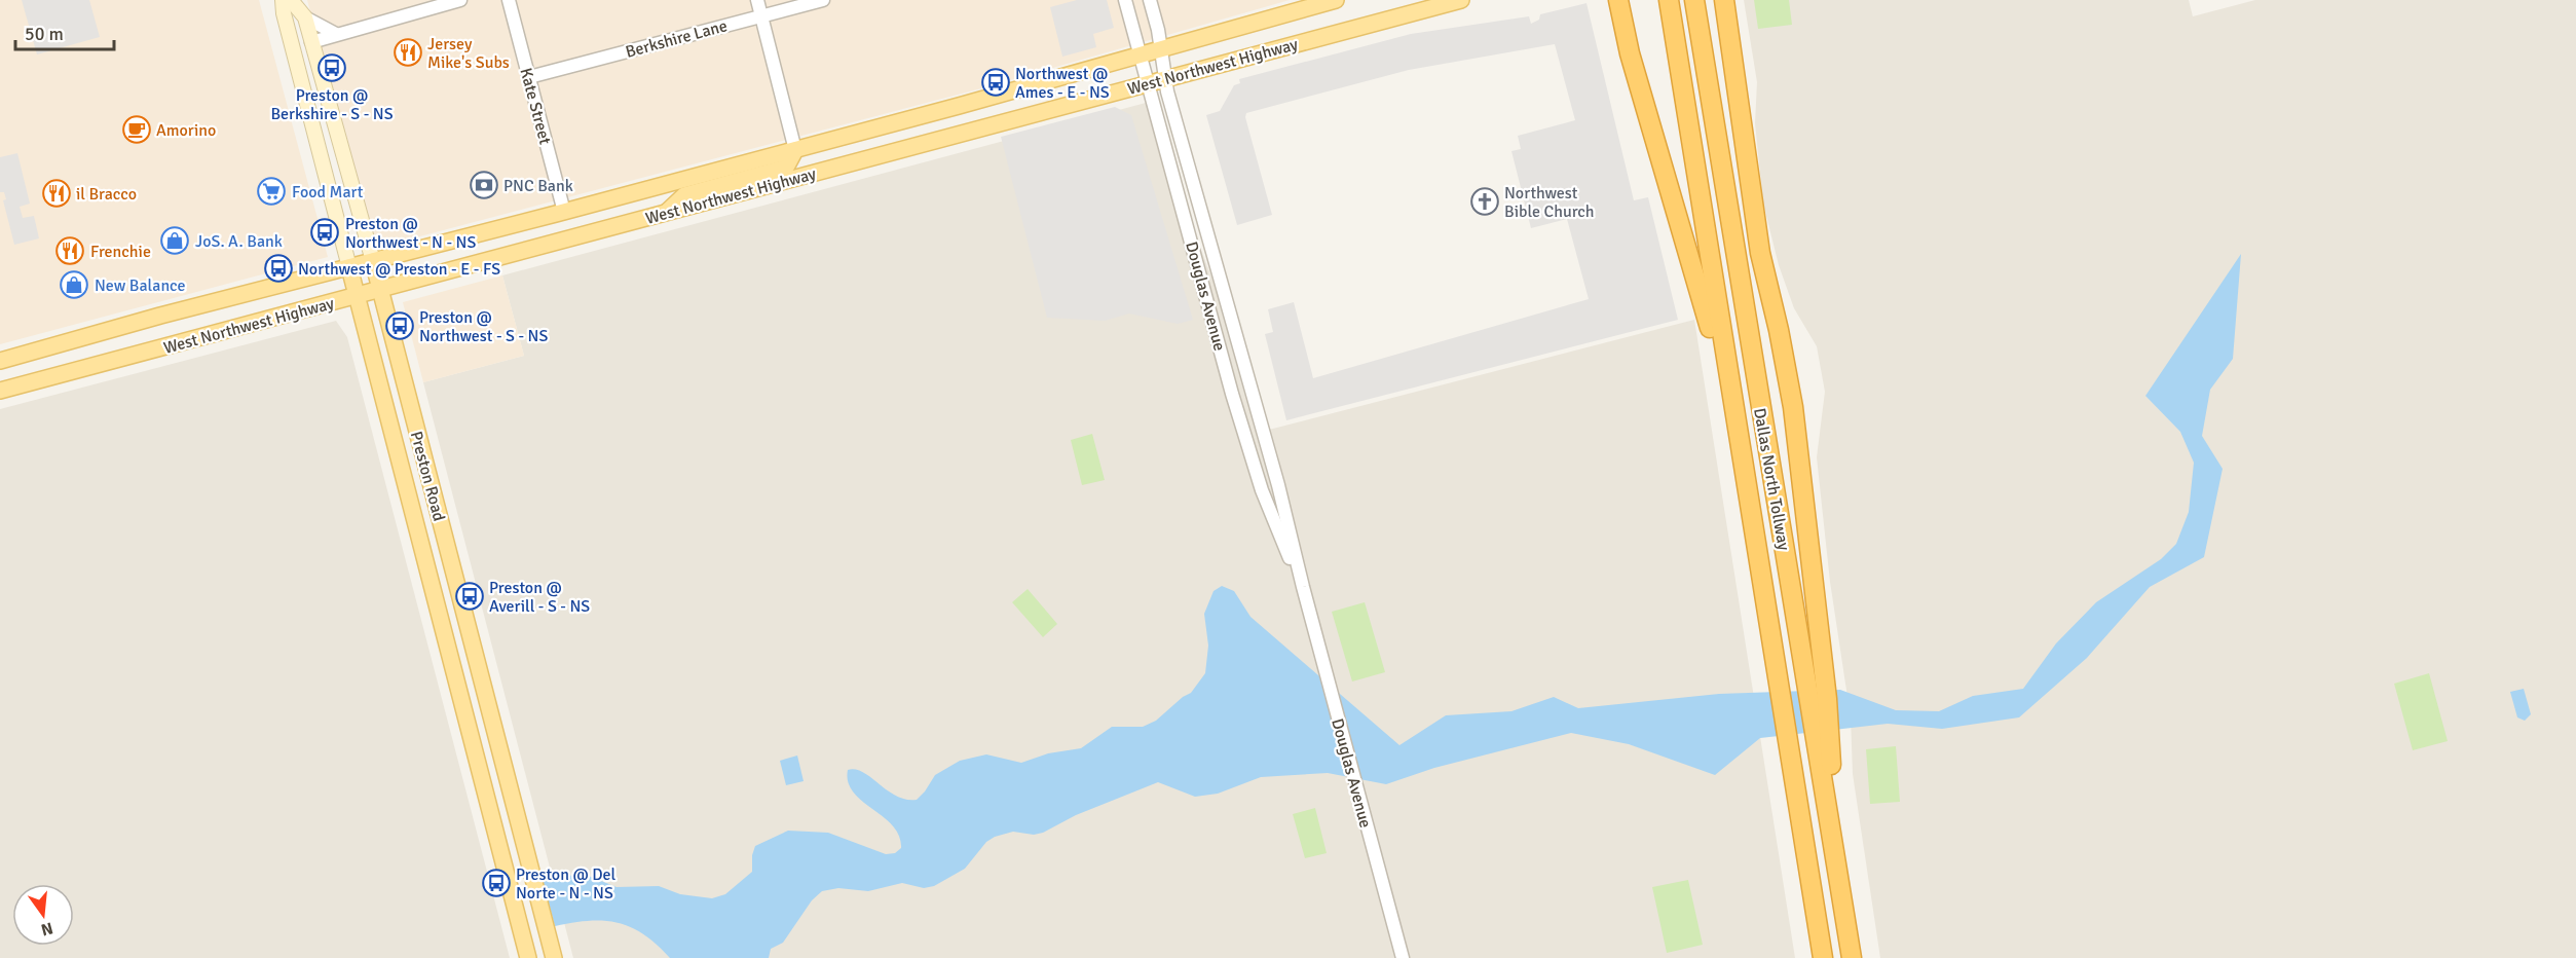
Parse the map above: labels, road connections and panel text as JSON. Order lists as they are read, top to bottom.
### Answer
{
  "streets": {
    "highway": ["Dallas North Tollway"],
    "main road": ["West Northwest Highway", "Preston Road"],
    "street": ["Berkshire Lane", "Kate Street", "Douglas Avenue"]
  },
  "crossings": [
    ["Berkshire Lane", "Kate Street"],
    ["West Northwest Highway", "Kate Street"],
    ["West Northwest Highway", "Douglas Avenue"],
    ["West Northwest Highway", "Preston Road"]
  ],
  "places": {
    "restaurant": ["Jersey Mike's Subs", "il Bracco", "Frenchie"],
    "bus stop": [
      "Preston @ Berkshire - S - NS",
      "Northwest @ Ames - E - NS",
      "Preston @ Northwest - N - NS",
      "Northwest @ Preston - E - FS",
      "Preston @ Northwest - S - NS",
      "Preston @ Averill - S - NS",
      "Preston @ Del Norte - N - NS"
    ],
    "cafe": ["Amorino"],
    "bank": ["PNC Bank"],
    "supermarket": ["Food Mart"],
    "church": ["Northwest Bible Church"],
    "shop": ["JoS. A. Bank", "New Balance"]
  },
  "scale_bar": "50 m",
  "north": "bottom"
}
